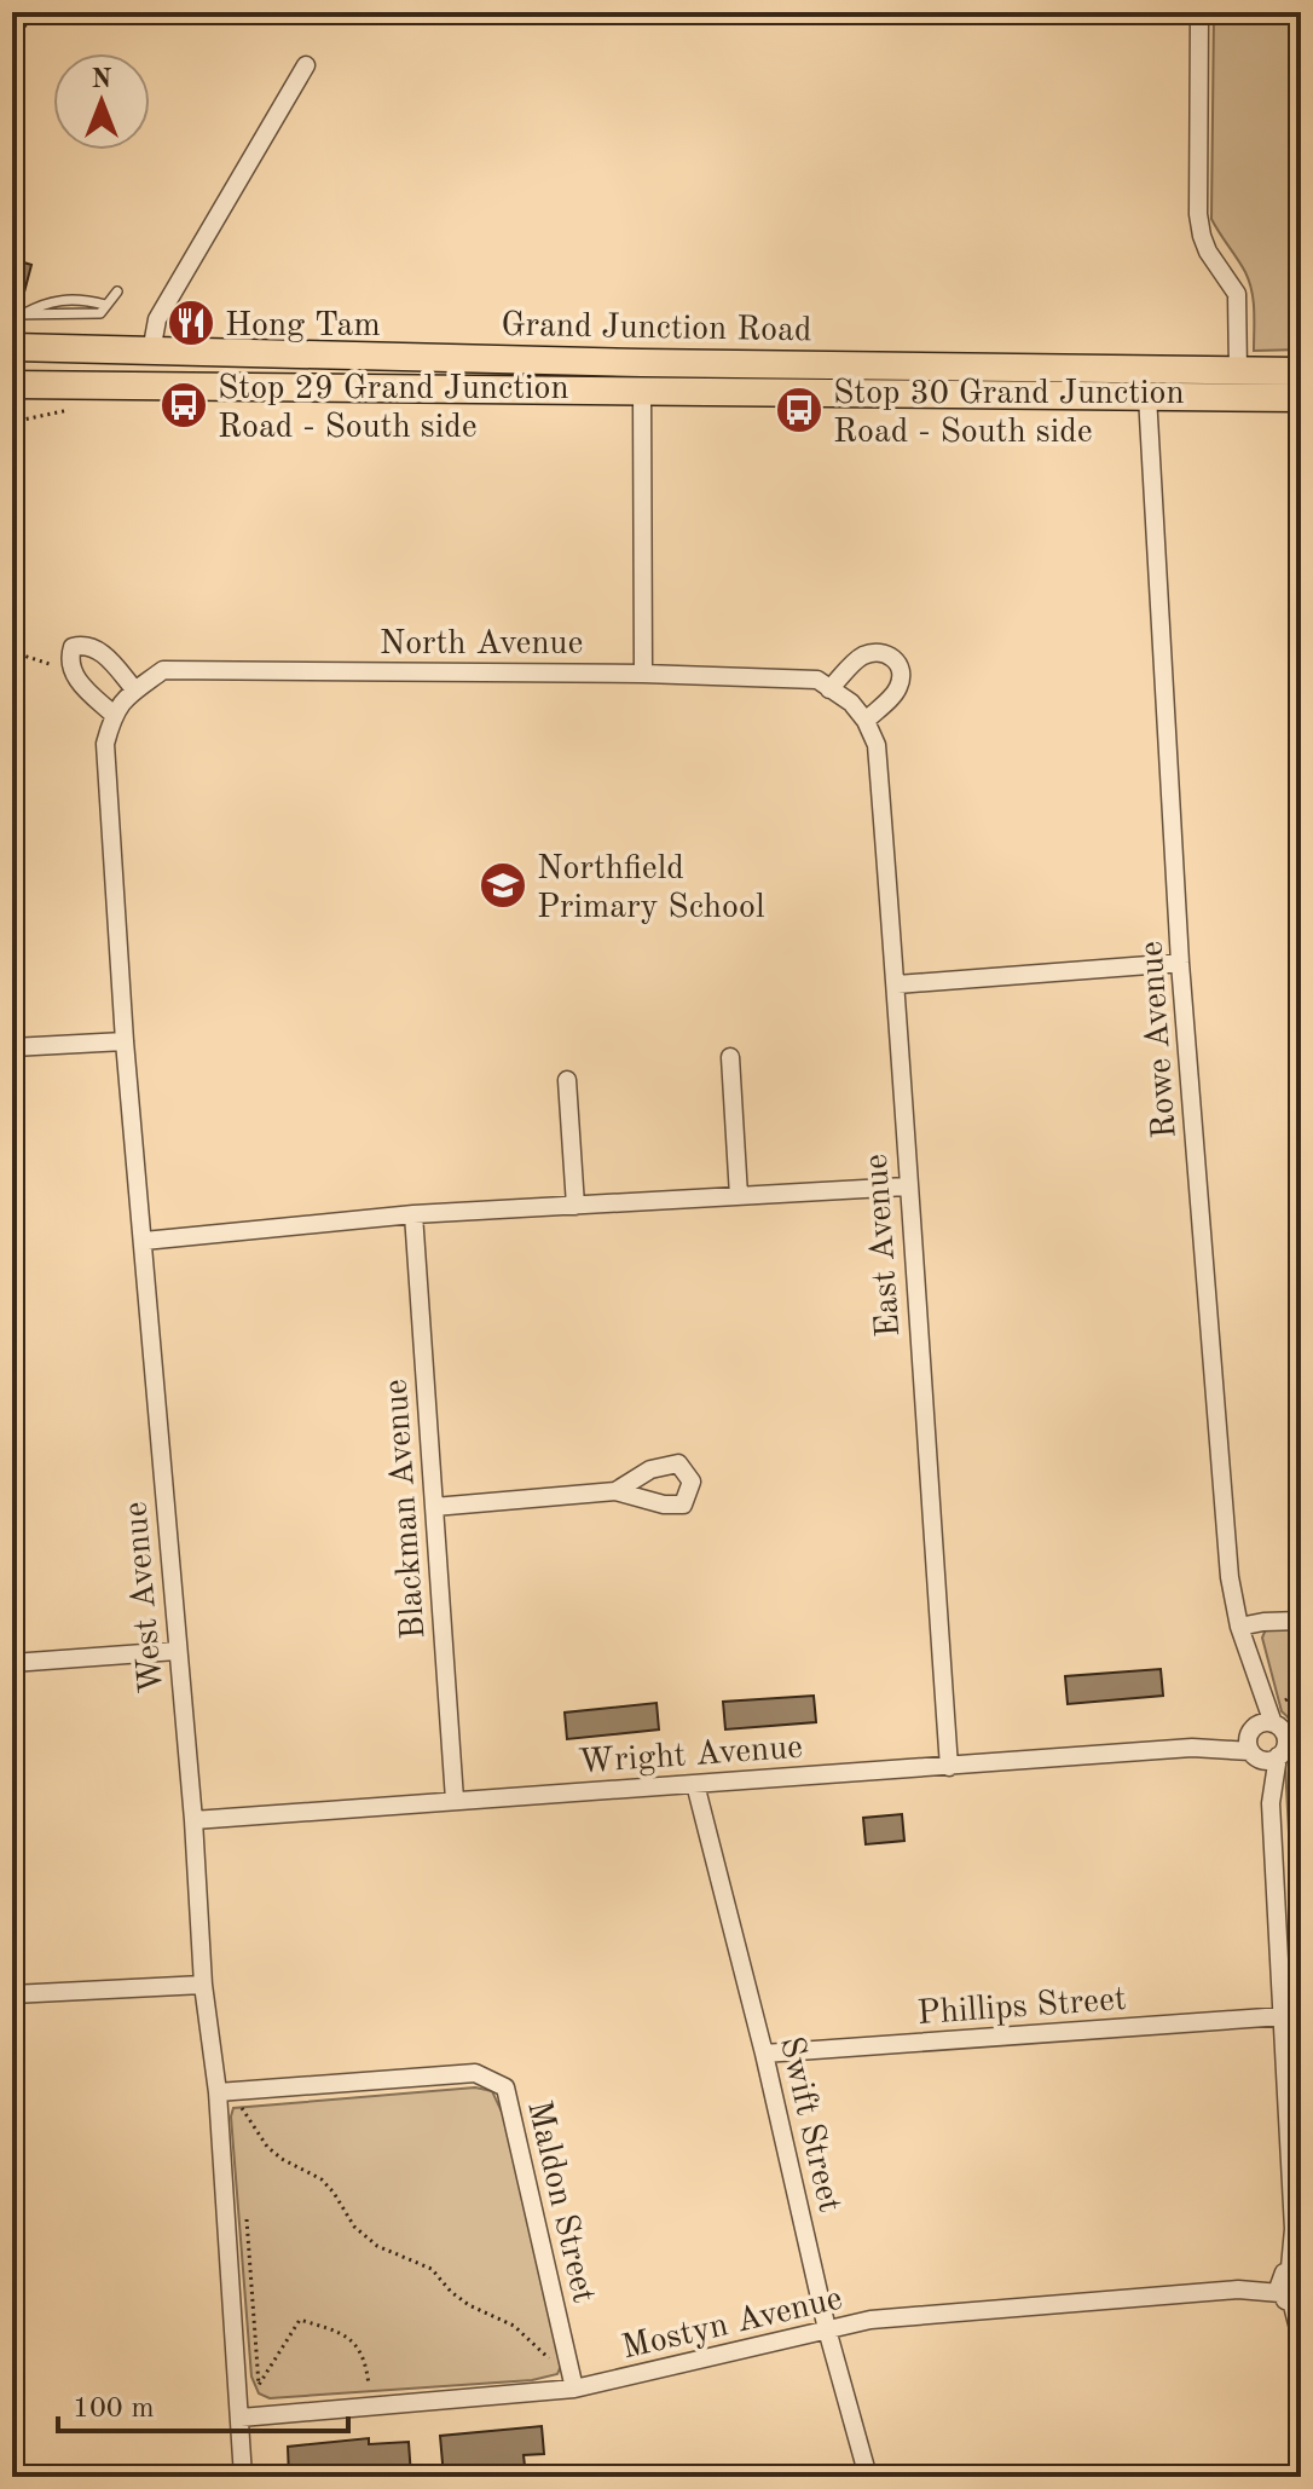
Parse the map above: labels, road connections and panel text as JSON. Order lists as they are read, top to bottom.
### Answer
{
  "streets": {
    "highway": ["Grand Junction Road"],
    "street": [
      "North Avenue",
      "Rowe Avenue",
      "East Avenue",
      "Blackman Avenue",
      "West Avenue",
      "Wright Avenue",
      "Phillips Street",
      "Swift Street",
      "Maldon Street",
      "Mostyn Avenue"
    ]
  },
  "crossings": [
    ["Grand Junction Road", "Rowe Avenue"],
    ["North Avenue", "East Avenue"],
    ["North Avenue", "West Avenue"],
    ["Rowe Avenue", "Wright Avenue"],
    ["Rowe Avenue", "Phillips Street"],
    ["Rowe Avenue", "Mostyn Avenue"],
    ["East Avenue", "Wright Avenue"],
    ["Blackman Avenue", "Wright Avenue"],
    ["West Avenue", "Wright Avenue"],
    ["West Avenue", "Maldon Street"],
    ["West Avenue", "Mostyn Avenue"],
    ["Wright Avenue", "Swift Street"],
    ["Phillips Street", "Swift Street"],
    ["Swift Street", "Mostyn Avenue"],
    ["Maldon Street", "Mostyn Avenue"]
  ],
  "places": {
    "restaurant": ["Hong Tam"],
    "bus stop": ["Stop 29 Grand Junction Road - South side", "Stop 30 Grand Junction Road - South side"],
    "school or university": ["Northfield Primary School"]
  },
  "scale_bar": "100 m",
  "north": "top"
}
